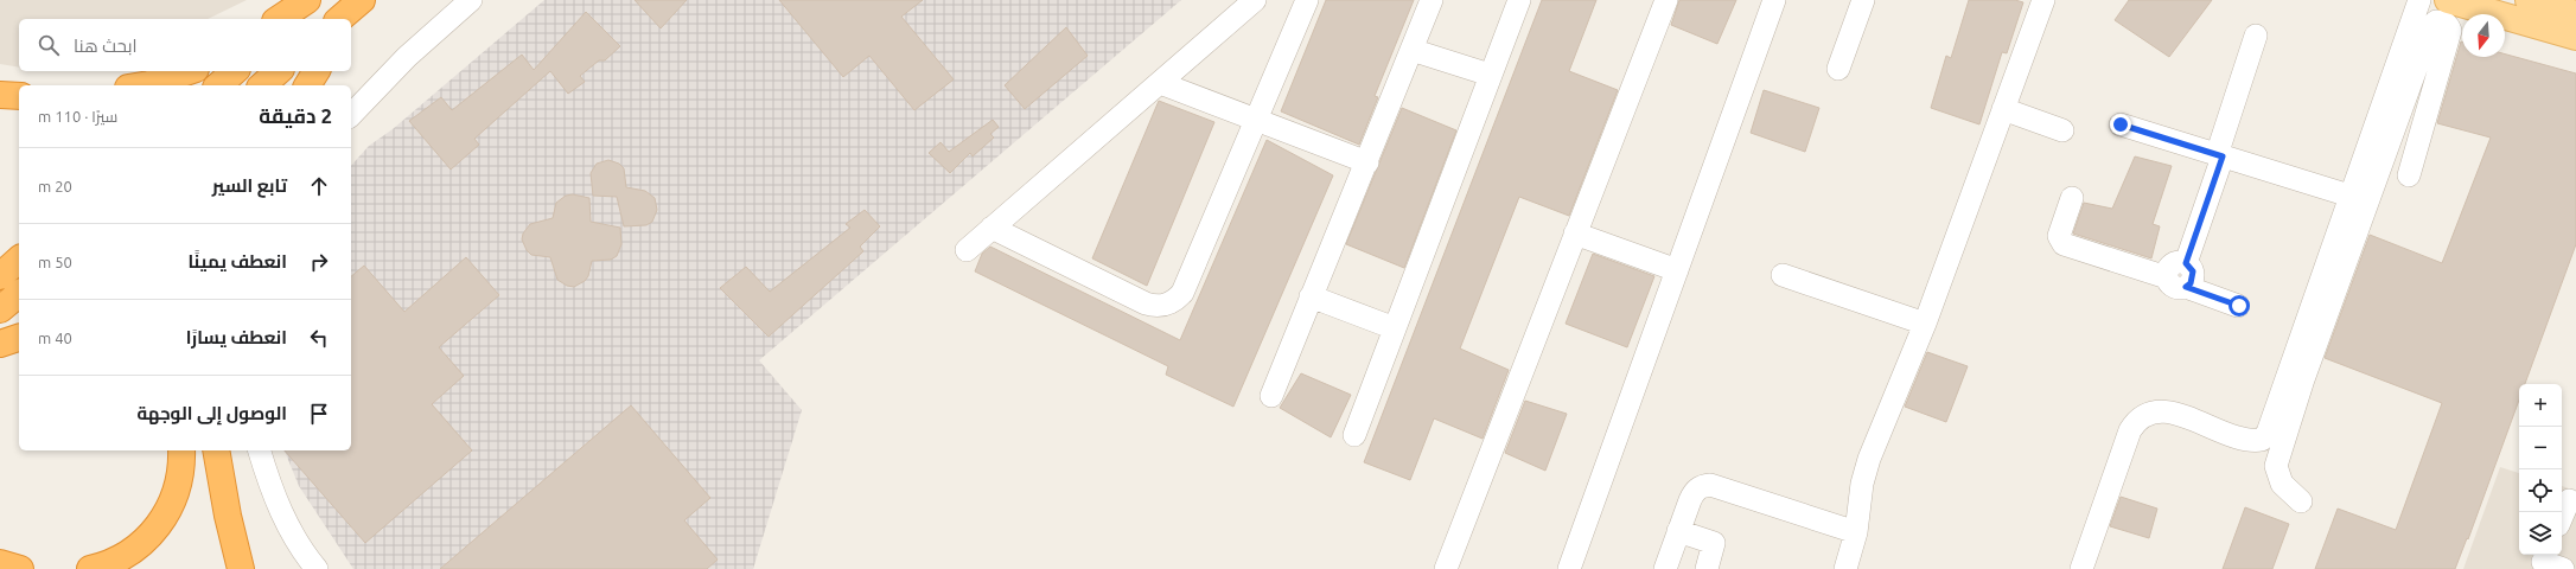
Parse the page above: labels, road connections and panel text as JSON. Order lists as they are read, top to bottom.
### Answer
{
  "north": "bottom",
  "page": {
    "search": "ابحث هنا",
    "heading": ["2 دقيقة", "سيرًا · 110 m"],
    "list": [
      ["تابع السير", "20 m"],
      ["انعطف يمينًا", "50 m"],
      ["انعطف يسارًا", "40 m"],
      "الوصول إلى الوجهة"
    ],
    "map_buttons": ["+", "−"]
  }
}
